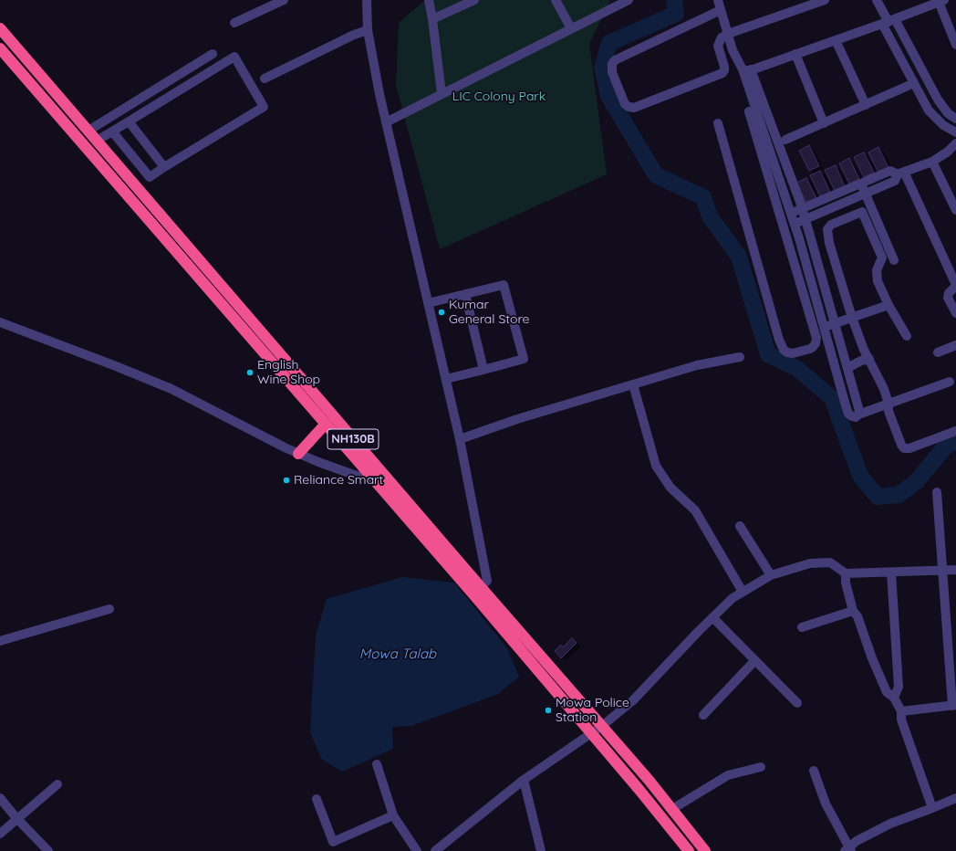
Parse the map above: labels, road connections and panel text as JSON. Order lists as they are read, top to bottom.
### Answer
{
  "streets": {
    "highway": ["NH130B"]
  },
  "water": ["Mowa Talab"],
  "parks": ["LIC Colony Park"],
  "places": [
    "Kumar General Store",
    "English Wine Shop",
    "Reliance Smart",
    "Mowa Police Station"
  ]
}
